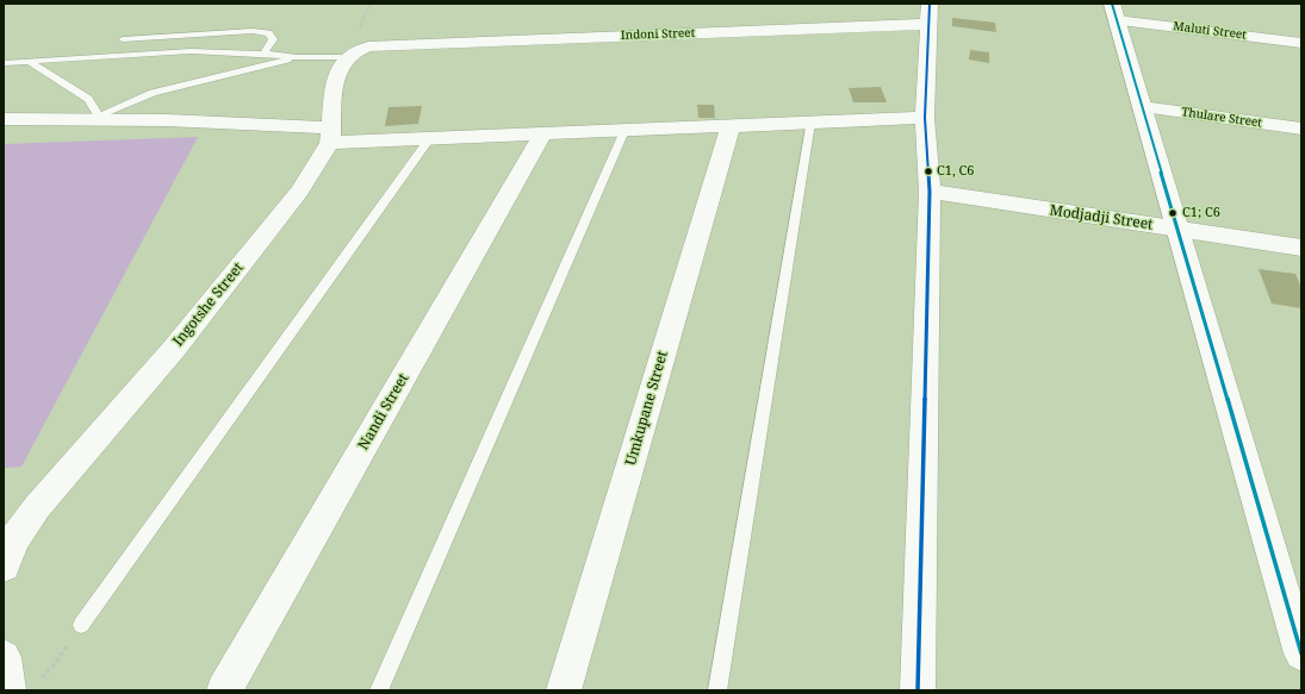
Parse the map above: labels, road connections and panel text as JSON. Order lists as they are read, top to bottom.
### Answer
{
  "streets": {
    "street": [
      "Maluti Street",
      "Indoni Street",
      "Thulare Street",
      "Modjadji Street",
      "Ingotshe Street",
      "Umkupane Street",
      "Nandi Street"
    ]
  },
  "crossings": [
    ["Indoni Street", "Ingotshe Street"]
  ],
  "places": ["C1, C6", "C1; C6"]
}
